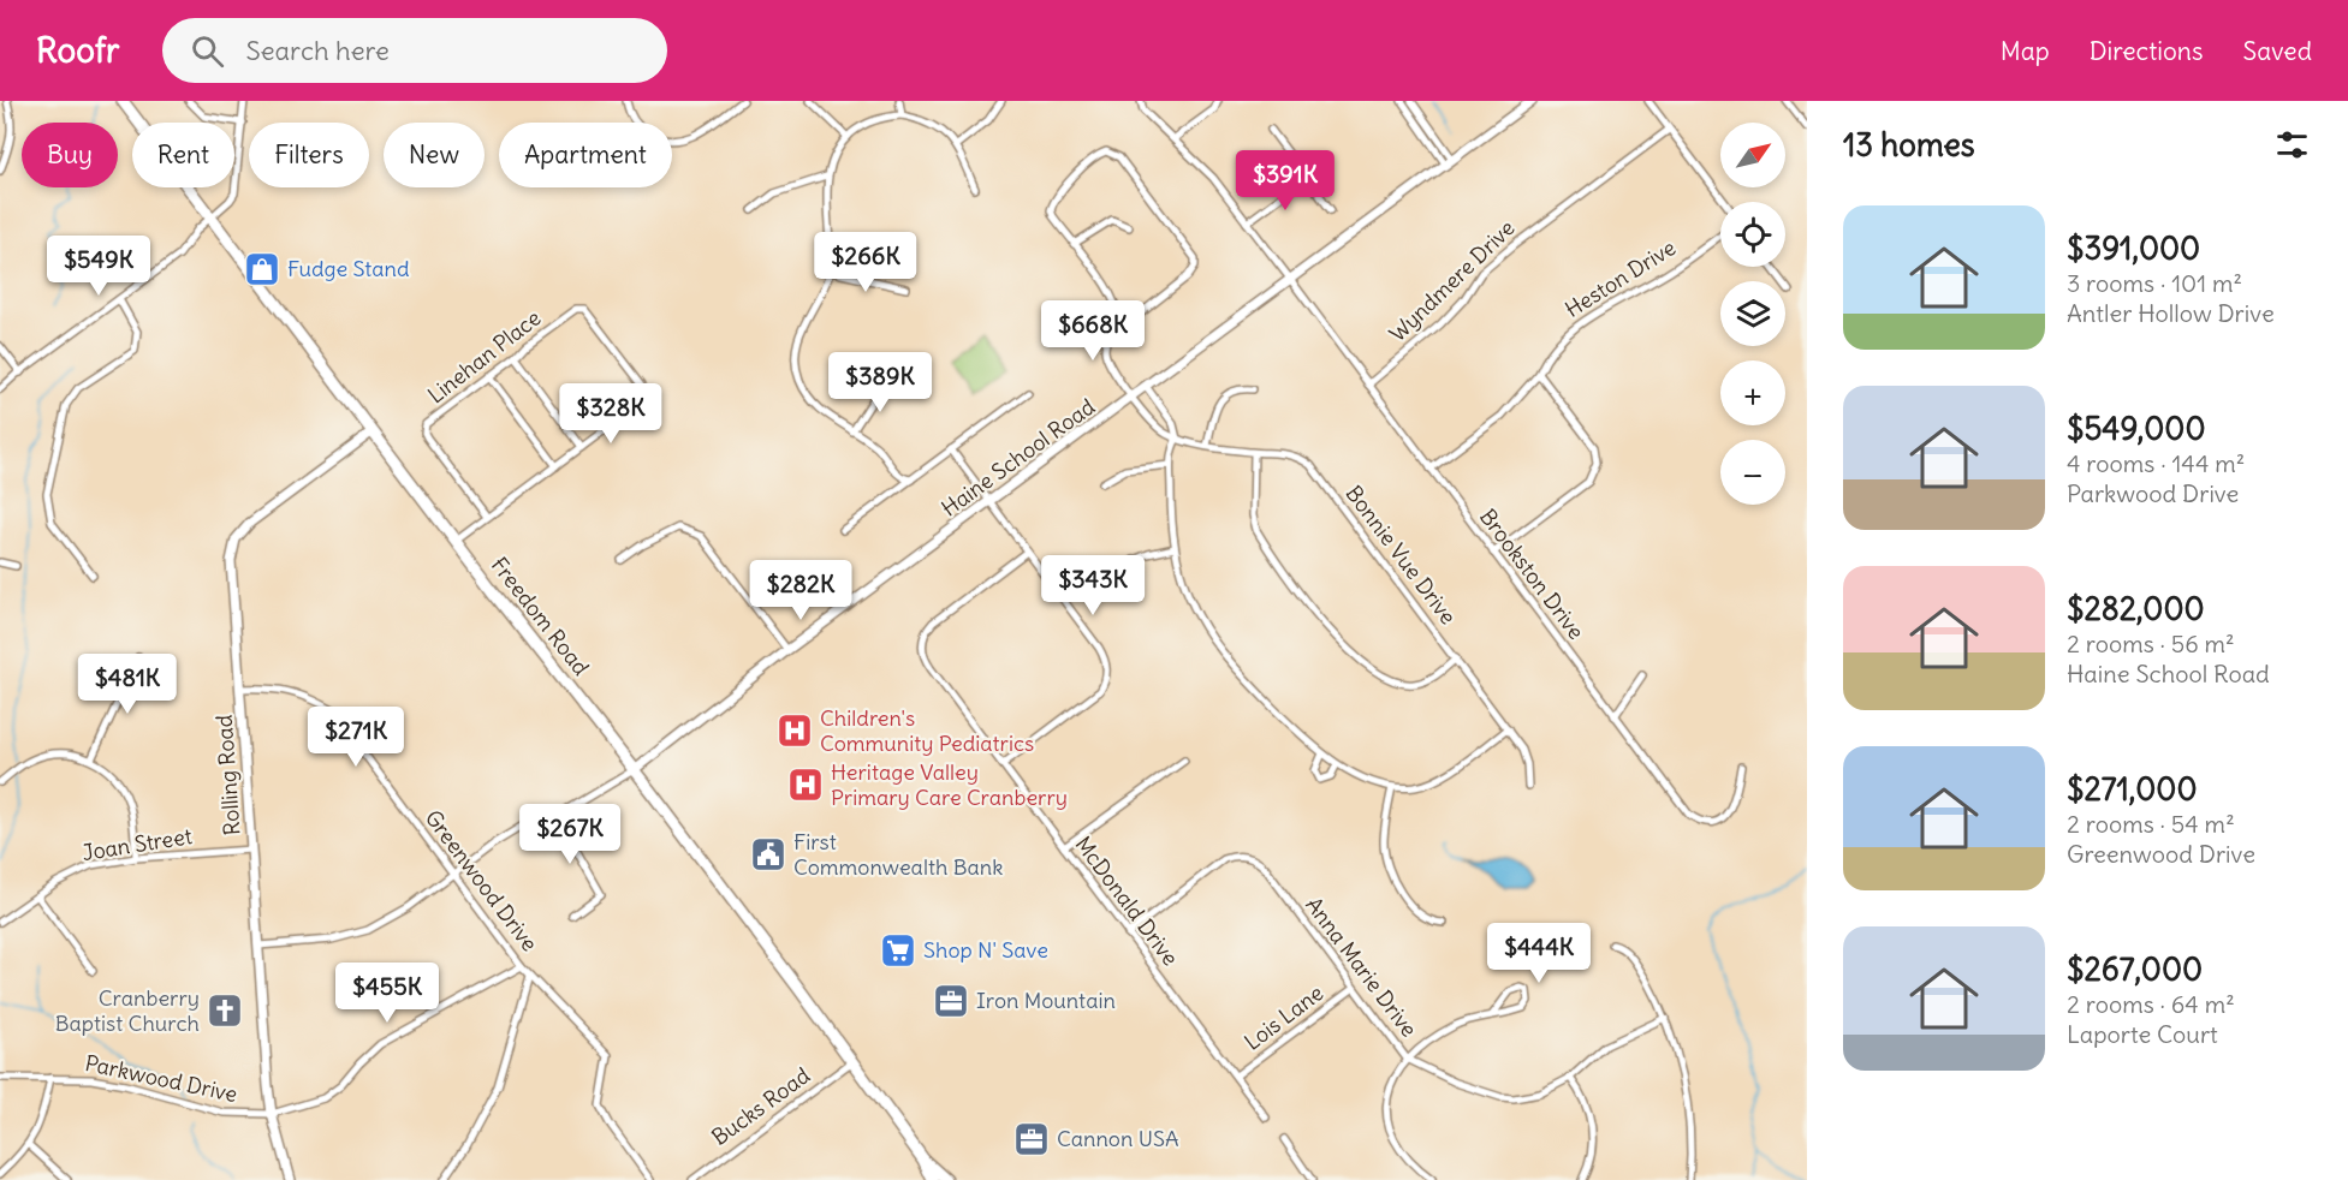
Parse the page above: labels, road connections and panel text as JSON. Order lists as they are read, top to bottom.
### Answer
{
  "streets": {
    "main road": ["Freedom Road"],
    "street": [
      "Heston Drive",
      "Wyndmere Drive",
      "Linehan Place",
      "Haine School Road",
      "Bonnie Vue Drive",
      "Brookston Drive",
      "Rolling Road",
      "Joan Street",
      "Greenwood Drive",
      "McDonald Drive",
      "Anna Marie Drive",
      "Lois Lane",
      "Parkwood Drive",
      "Bucks Road"
    ]
  },
  "crossings": [
    ["Heston Drive", "Brookston Drive"],
    ["Wyndmere Drive", "Brookston Drive"],
    ["Haine School Road", "Bonnie Vue Drive"],
    ["Haine School Road", "Brookston Drive"],
    ["Haine School Road", "Freedom Road"],
    ["Freedom Road", "Rolling Road"],
    ["Freedom Road", "Bucks Road"],
    ["Rolling Road", "Joan Street"],
    ["Rolling Road", "Greenwood Drive"],
    ["Rolling Road", "Parkwood Drive"],
    ["Greenwood Drive", "Parkwood Drive"],
    ["McDonald Drive", "Anna Marie Drive"],
    ["McDonald Drive", "Lois Lane"],
    ["Anna Marie Drive", "Lois Lane"]
  ],
  "places": {
    "shop": ["Fudge Stand"],
    "hospital": ["Children's Community Pediatrics", "Heritage Valley Primary Care Cranberry"],
    "public building": ["First Commonwealth Bank"],
    "supermarket": ["Shop N' Save"],
    "office": ["Iron Mountain", "Cannon USA"],
    "church": ["Cranberry Baptist Church"]
  },
  "north": "top right",
  "page": {
    "header": "Roofr",
    "search": "Search here",
    "nav": ["Map", "Directions", "Saved"],
    "heading": "13 homes",
    "map_buttons": ["+", "−"],
    "chip": [
      "Buy",
      "Rent",
      "Filters",
      "New",
      "Apartment"
    ],
    "price": [
      "$391K",
      "$266K",
      "$549K",
      "$668K",
      "$389K",
      "$328K",
      "$343K",
      "$282K",
      "$481K",
      "$271K",
      "$267K",
      "$444K",
      "$455K"
    ],
    "list": [
      {
        "name": "$391,000",
        "note": "3 rooms · 101 m² · Antler Hollow Drive"
      },
      {
        "name": "$549,000",
        "note": "4 rooms · 144 m² · Parkwood Drive"
      },
      {
        "name": "$282,000",
        "note": "2 rooms · 56 m² · Haine School Road"
      },
      {
        "name": "$271,000",
        "note": "2 rooms · 54 m² · Greenwood Drive"
      },
      {
        "name": "$267,000",
        "note": "2 rooms · 64 m² · Laporte Court"
      }
    ]
  }
}
